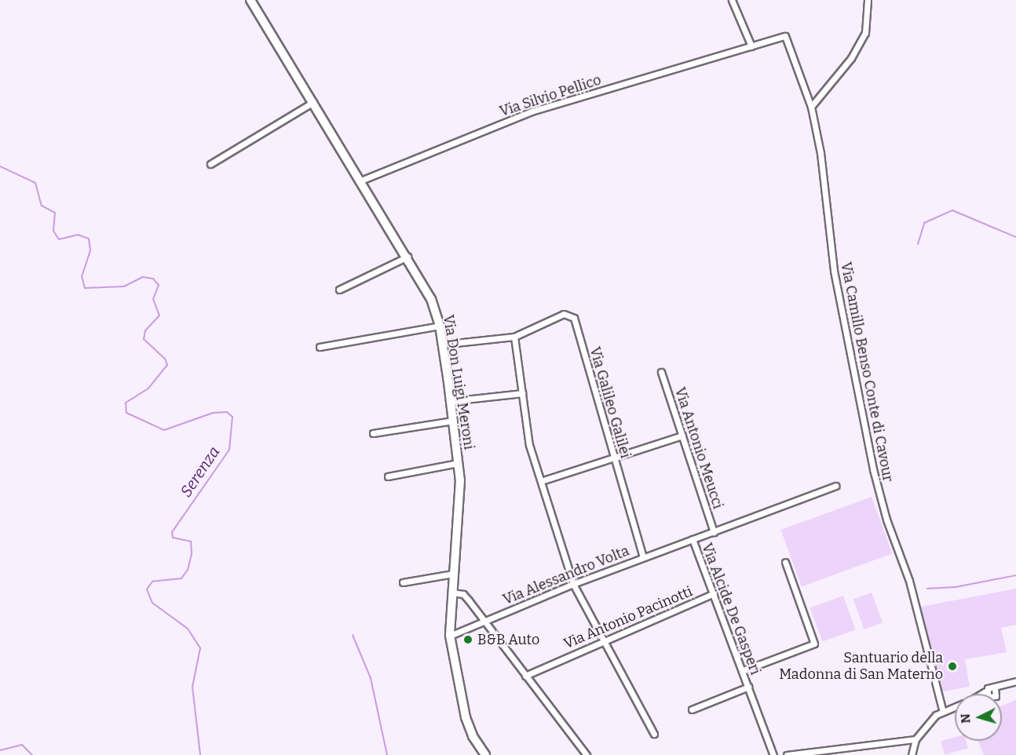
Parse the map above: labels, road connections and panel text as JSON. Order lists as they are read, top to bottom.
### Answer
{
  "streets": {
    "street": [
      "Via Silvio Pellico",
      "Via Camillo Benso Conte di Cavour",
      "Via Don Luigi Meroni",
      "Via Galileo Galilei",
      "Via Antonio Meucci",
      "Via Alessandro Volta",
      "Via Alcide De Gasperi",
      "Via Antonio Pacinotti"
    ]
  },
  "crossings": [
    ["Via Silvio Pellico", "Via Camillo Benso Conte di Cavour"],
    ["Via Silvio Pellico", "Via Don Luigi Meroni"],
    ["Via Don Luigi Meroni", "Via Alessandro Volta"],
    ["Via Galileo Galilei", "Via Alessandro Volta"],
    ["Via Antonio Meucci", "Via Alessandro Volta"],
    ["Via Alessandro Volta", "Via Alcide De Gasperi"],
    ["Via Alcide De Gasperi", "Via Antonio Pacinotti"]
  ],
  "water": ["Serenza"],
  "places": ["B&B Auto", "Santuario della Madonna di San Materno"],
  "north": "left"
}
